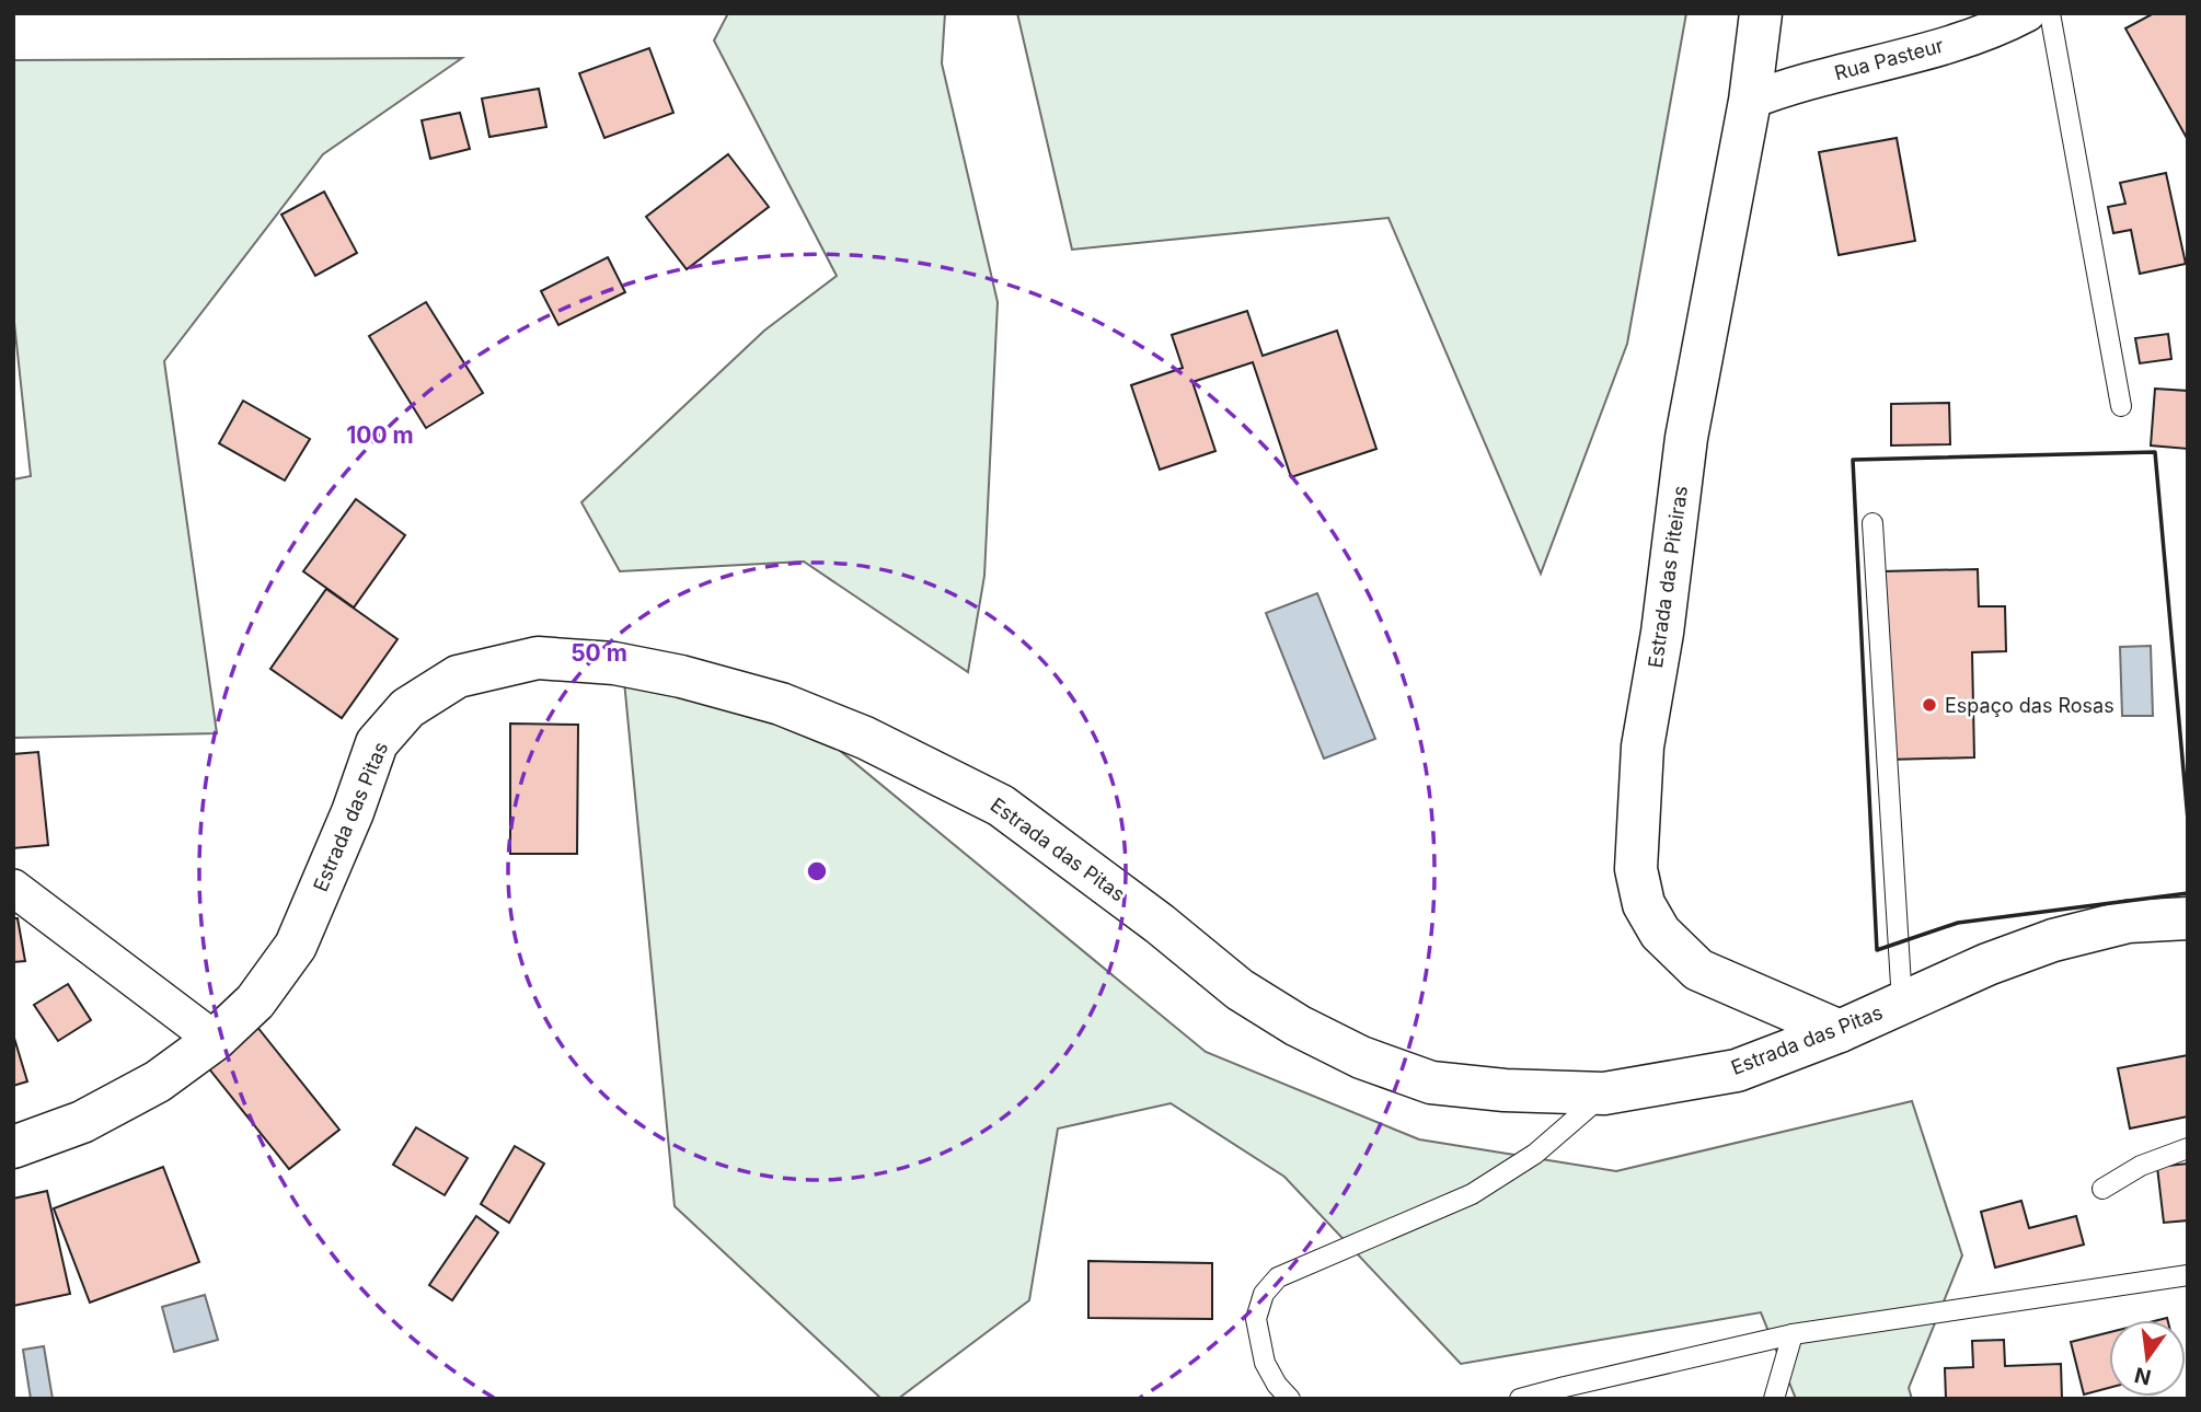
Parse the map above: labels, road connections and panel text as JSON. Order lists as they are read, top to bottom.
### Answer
{
  "streets": {
    "street": ["Rua Pasteur", "Estrada das Piteiras", "Estrada das Pitas"]
  },
  "crossings": [
    ["Rua Pasteur", "Estrada das Piteiras"],
    ["Estrada das Piteiras", "Estrada das Pitas"]
  ],
  "places": ["Espaço das Rosas"],
  "north": "bottom",
  "rings": ["100 m", "50 m"]
}
